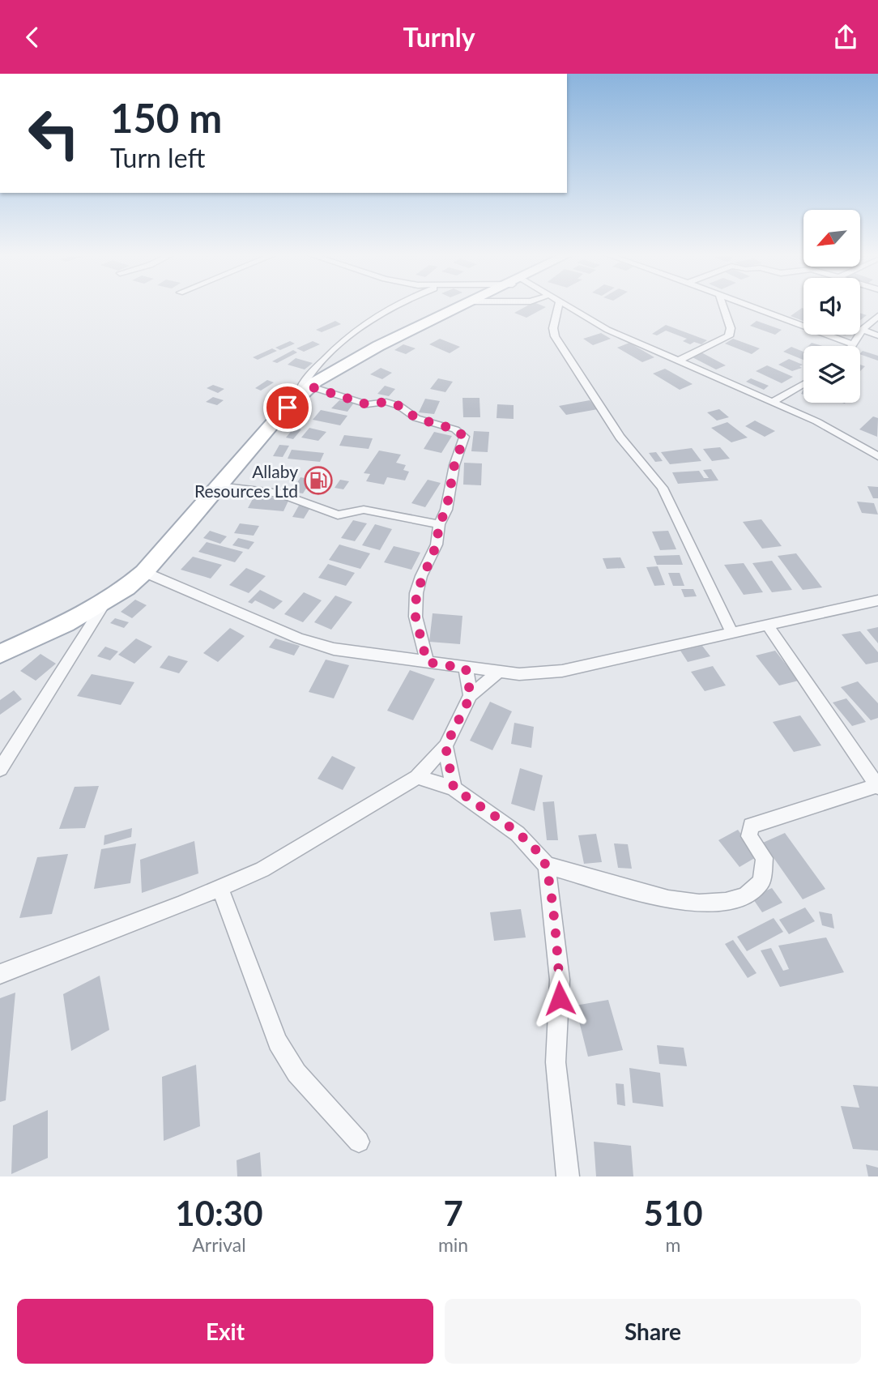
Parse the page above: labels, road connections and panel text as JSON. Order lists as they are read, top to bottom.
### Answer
{
  "places": {
    "fuel station": ["Allaby Resources Ltd"]
  },
  "north": "bottom left",
  "page": {
    "header": "Turnly",
    "turn": ["150 m", "Turn left"],
    "eta": [
      "10:30",
      "Arrival",
      "7",
      "min",
      "510",
      "m"
    ],
    "buttons": ["Exit", "Share"]
  }
}
